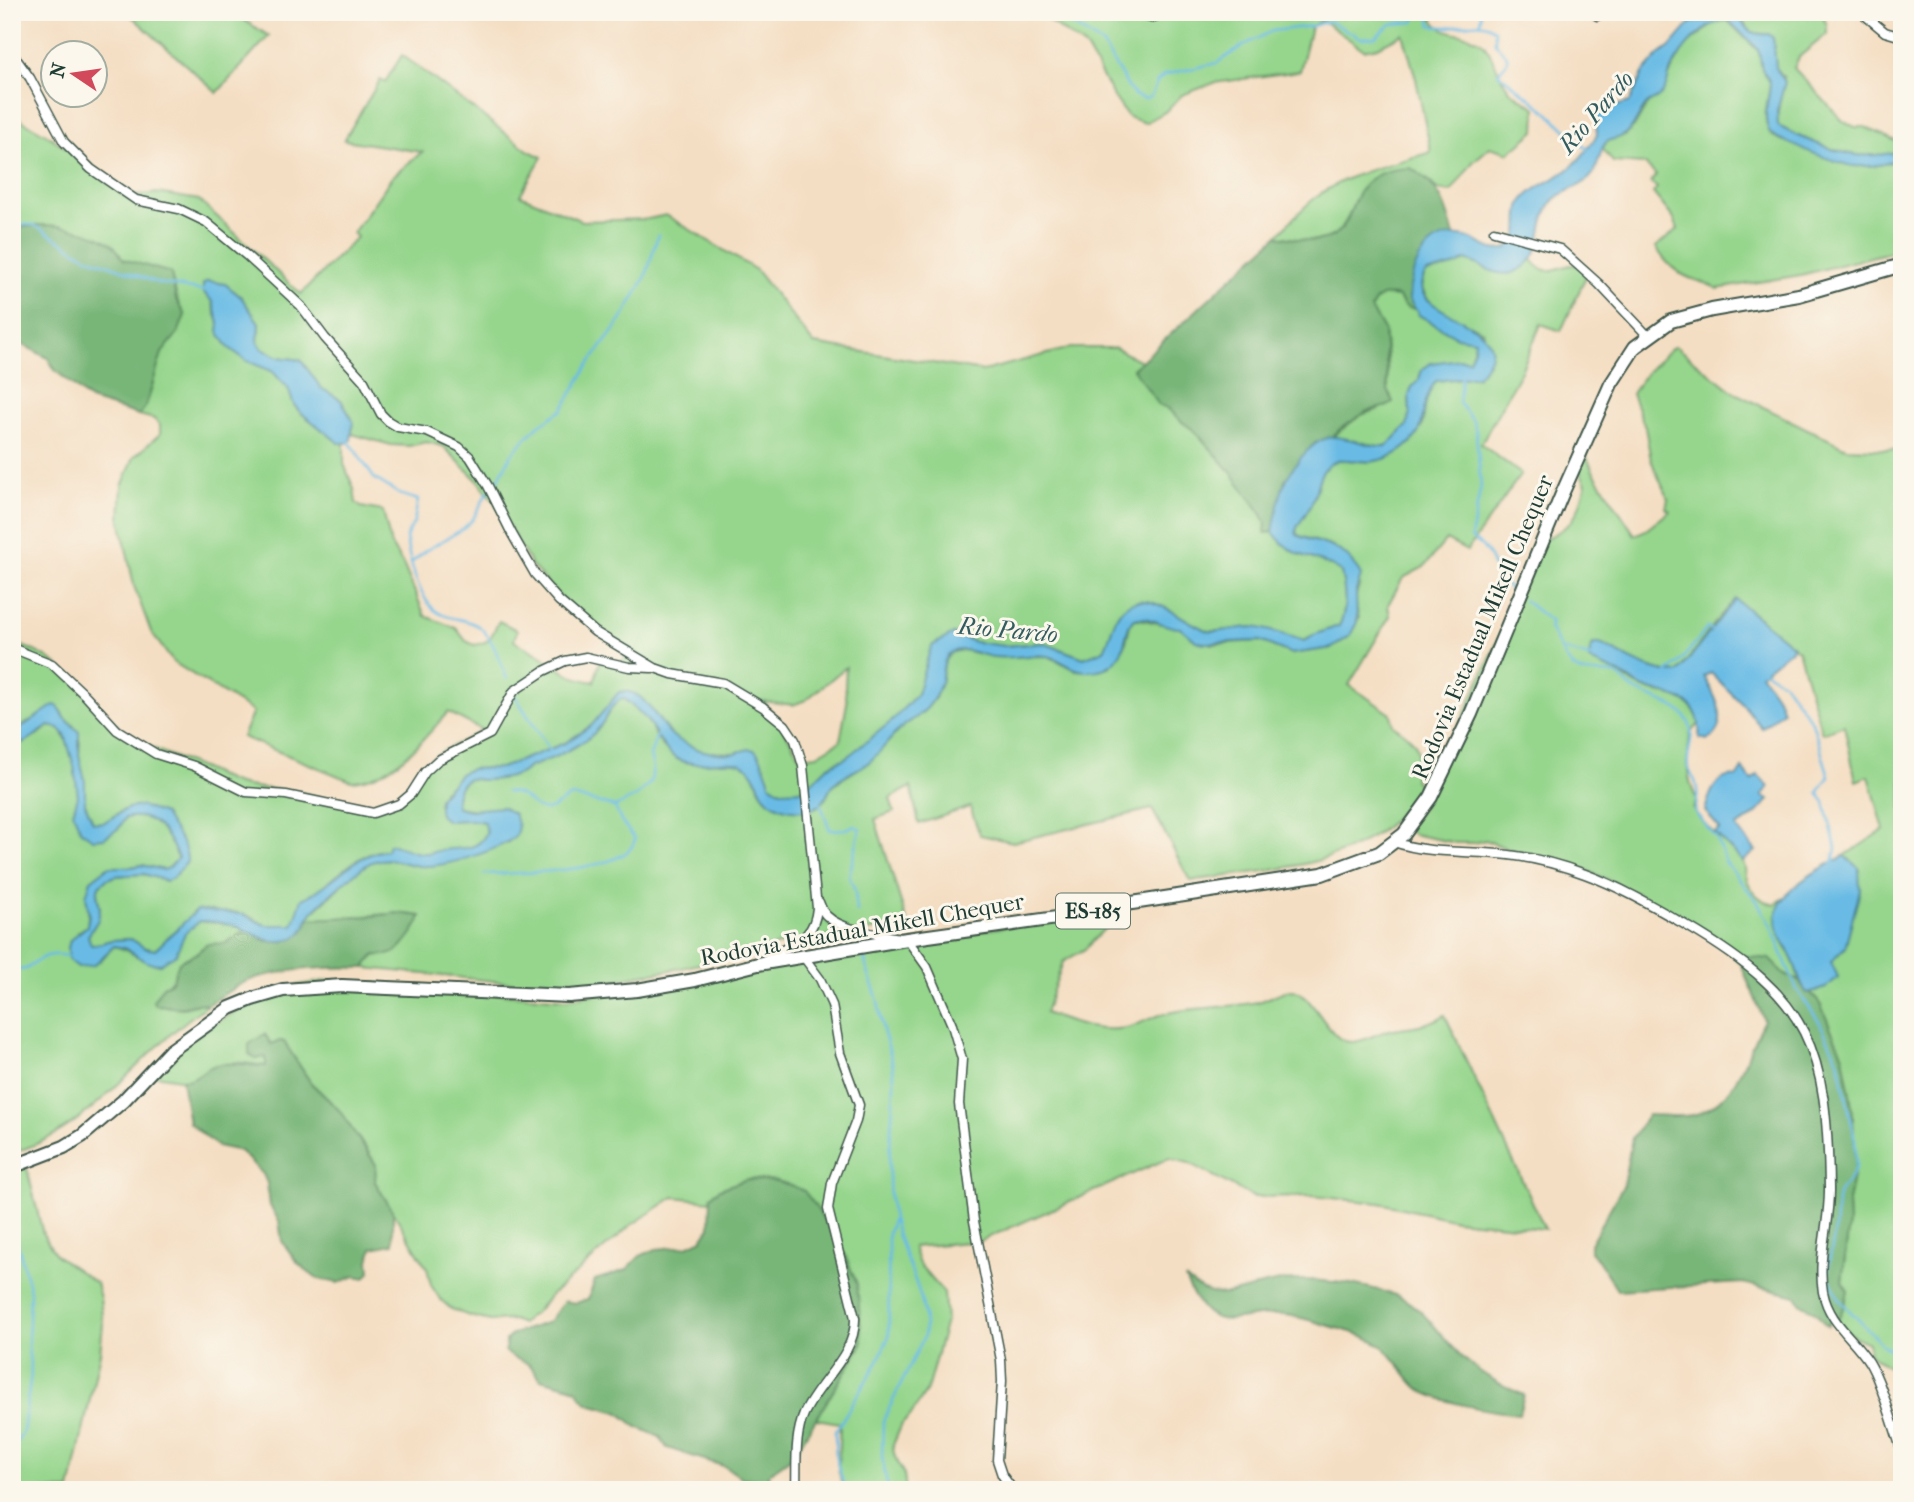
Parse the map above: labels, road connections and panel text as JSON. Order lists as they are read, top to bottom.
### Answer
{
  "streets": {
    "main road": ["Rodovia Estadual Mikell Chequer", "ES-185"]
  },
  "water": ["Rio Pardo"],
  "north": "left"
}
